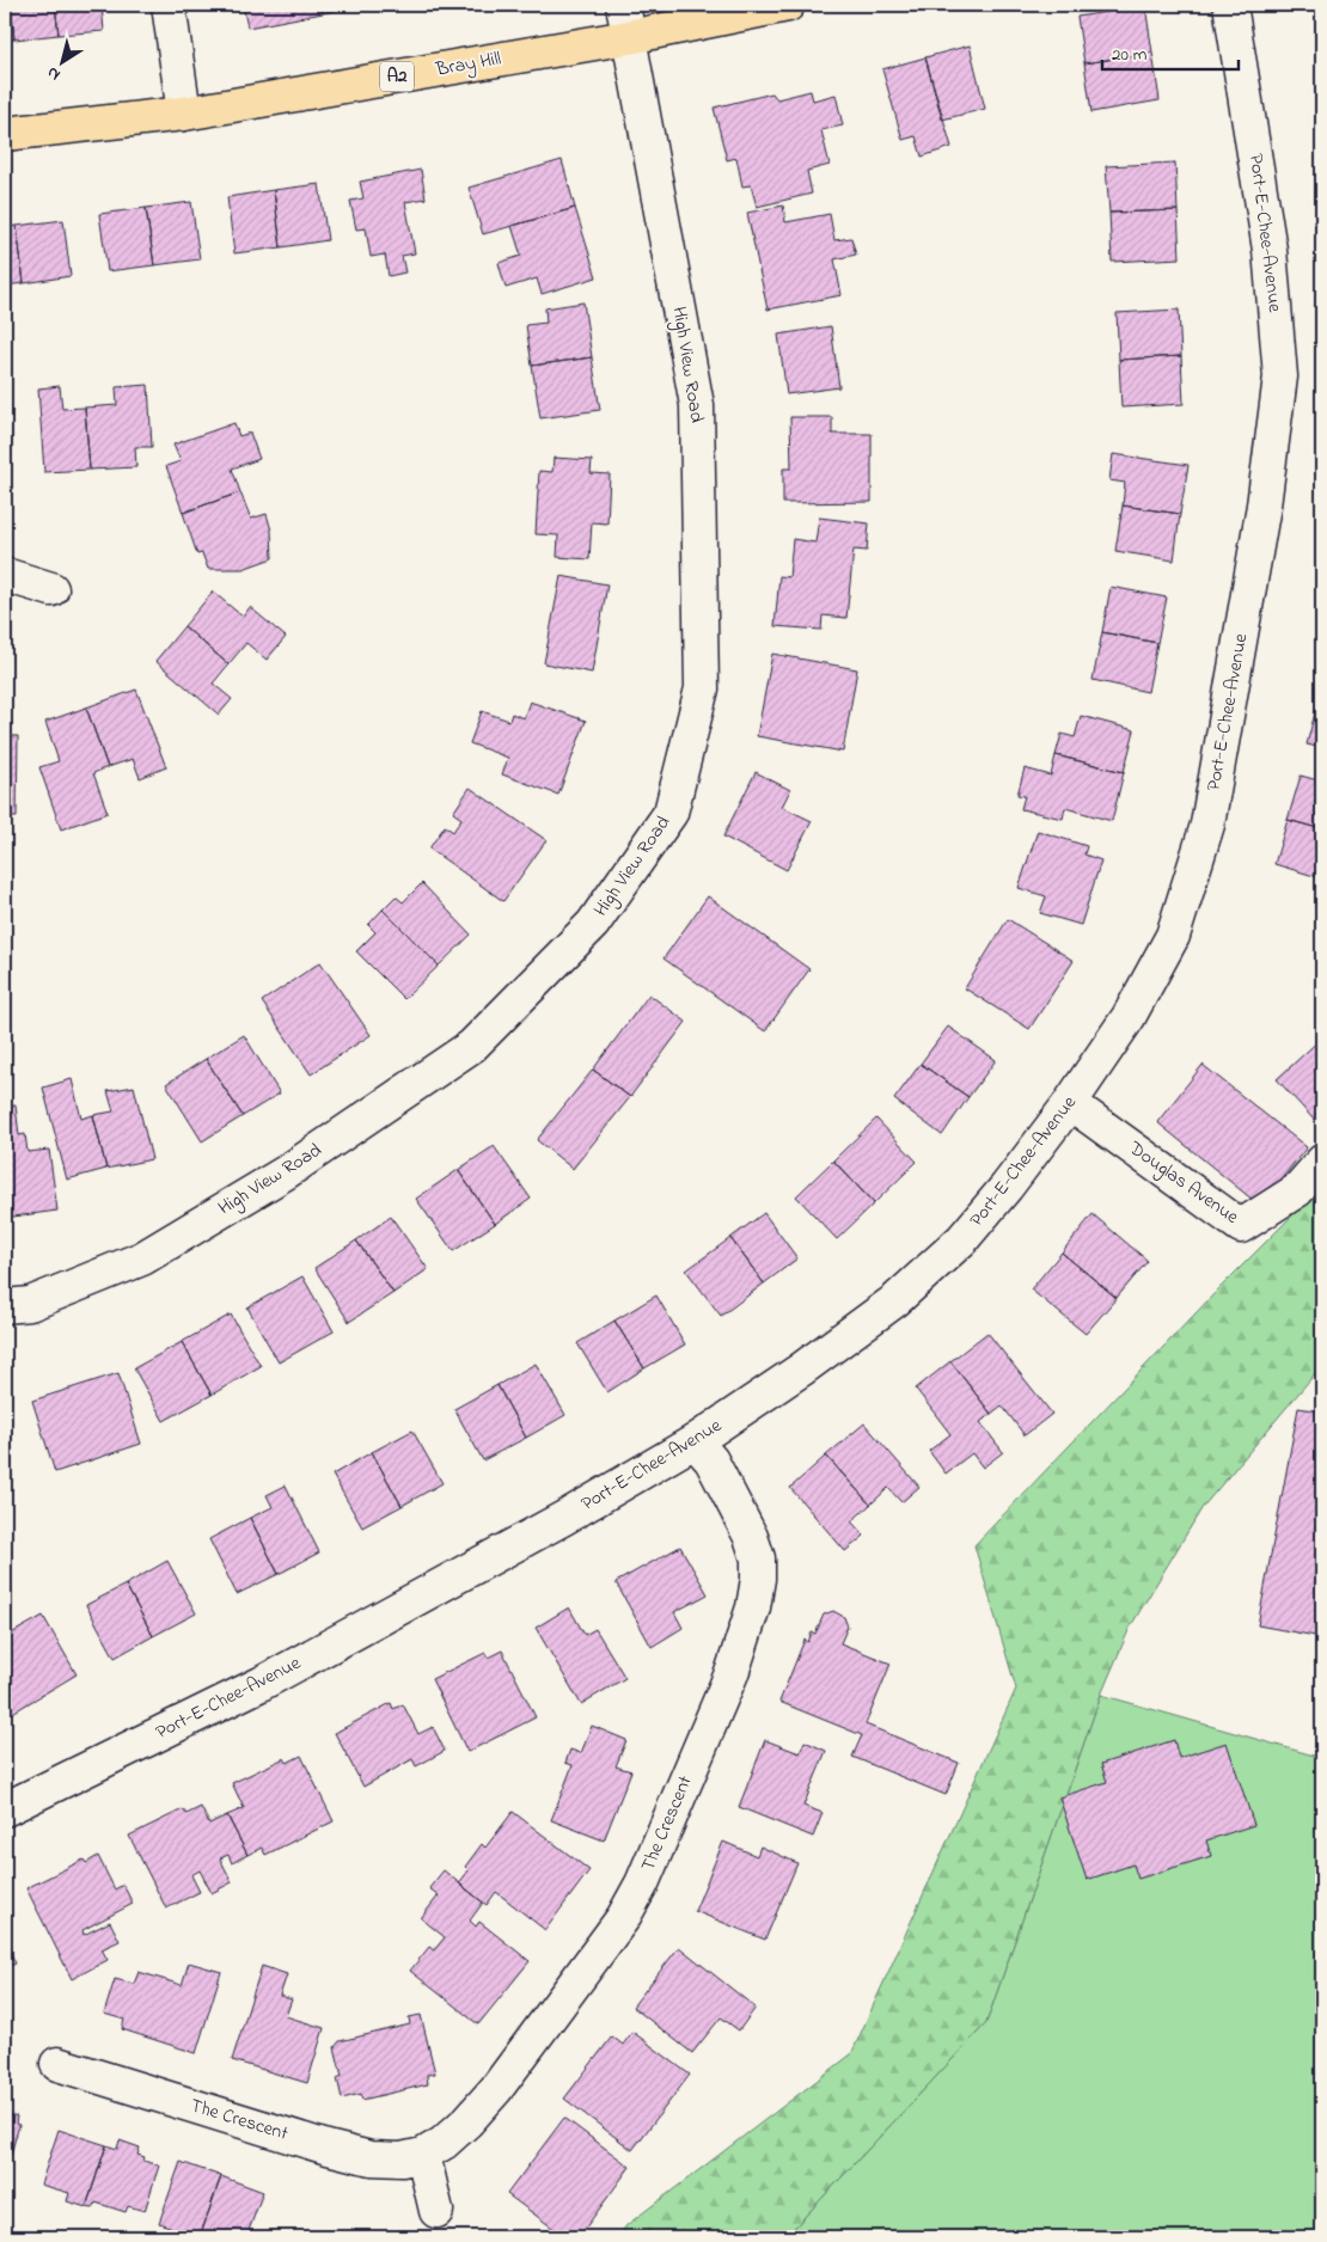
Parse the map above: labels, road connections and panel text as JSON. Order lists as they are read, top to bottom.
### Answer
{
  "streets": {
    "highway": ["Bray Hill", "A2"],
    "street": [
      "Port-E-Chee-Avenue",
      "High View Road",
      "Douglas Avenue",
      "The Crescent"
    ]
  },
  "crossings": [
    ["Bray Hill", "High View Road"],
    ["Port-E-Chee-Avenue", "Douglas Avenue"],
    ["Port-E-Chee-Avenue", "The Crescent"]
  ],
  "scale_bar": "20 m",
  "north": "bottom left"
}
